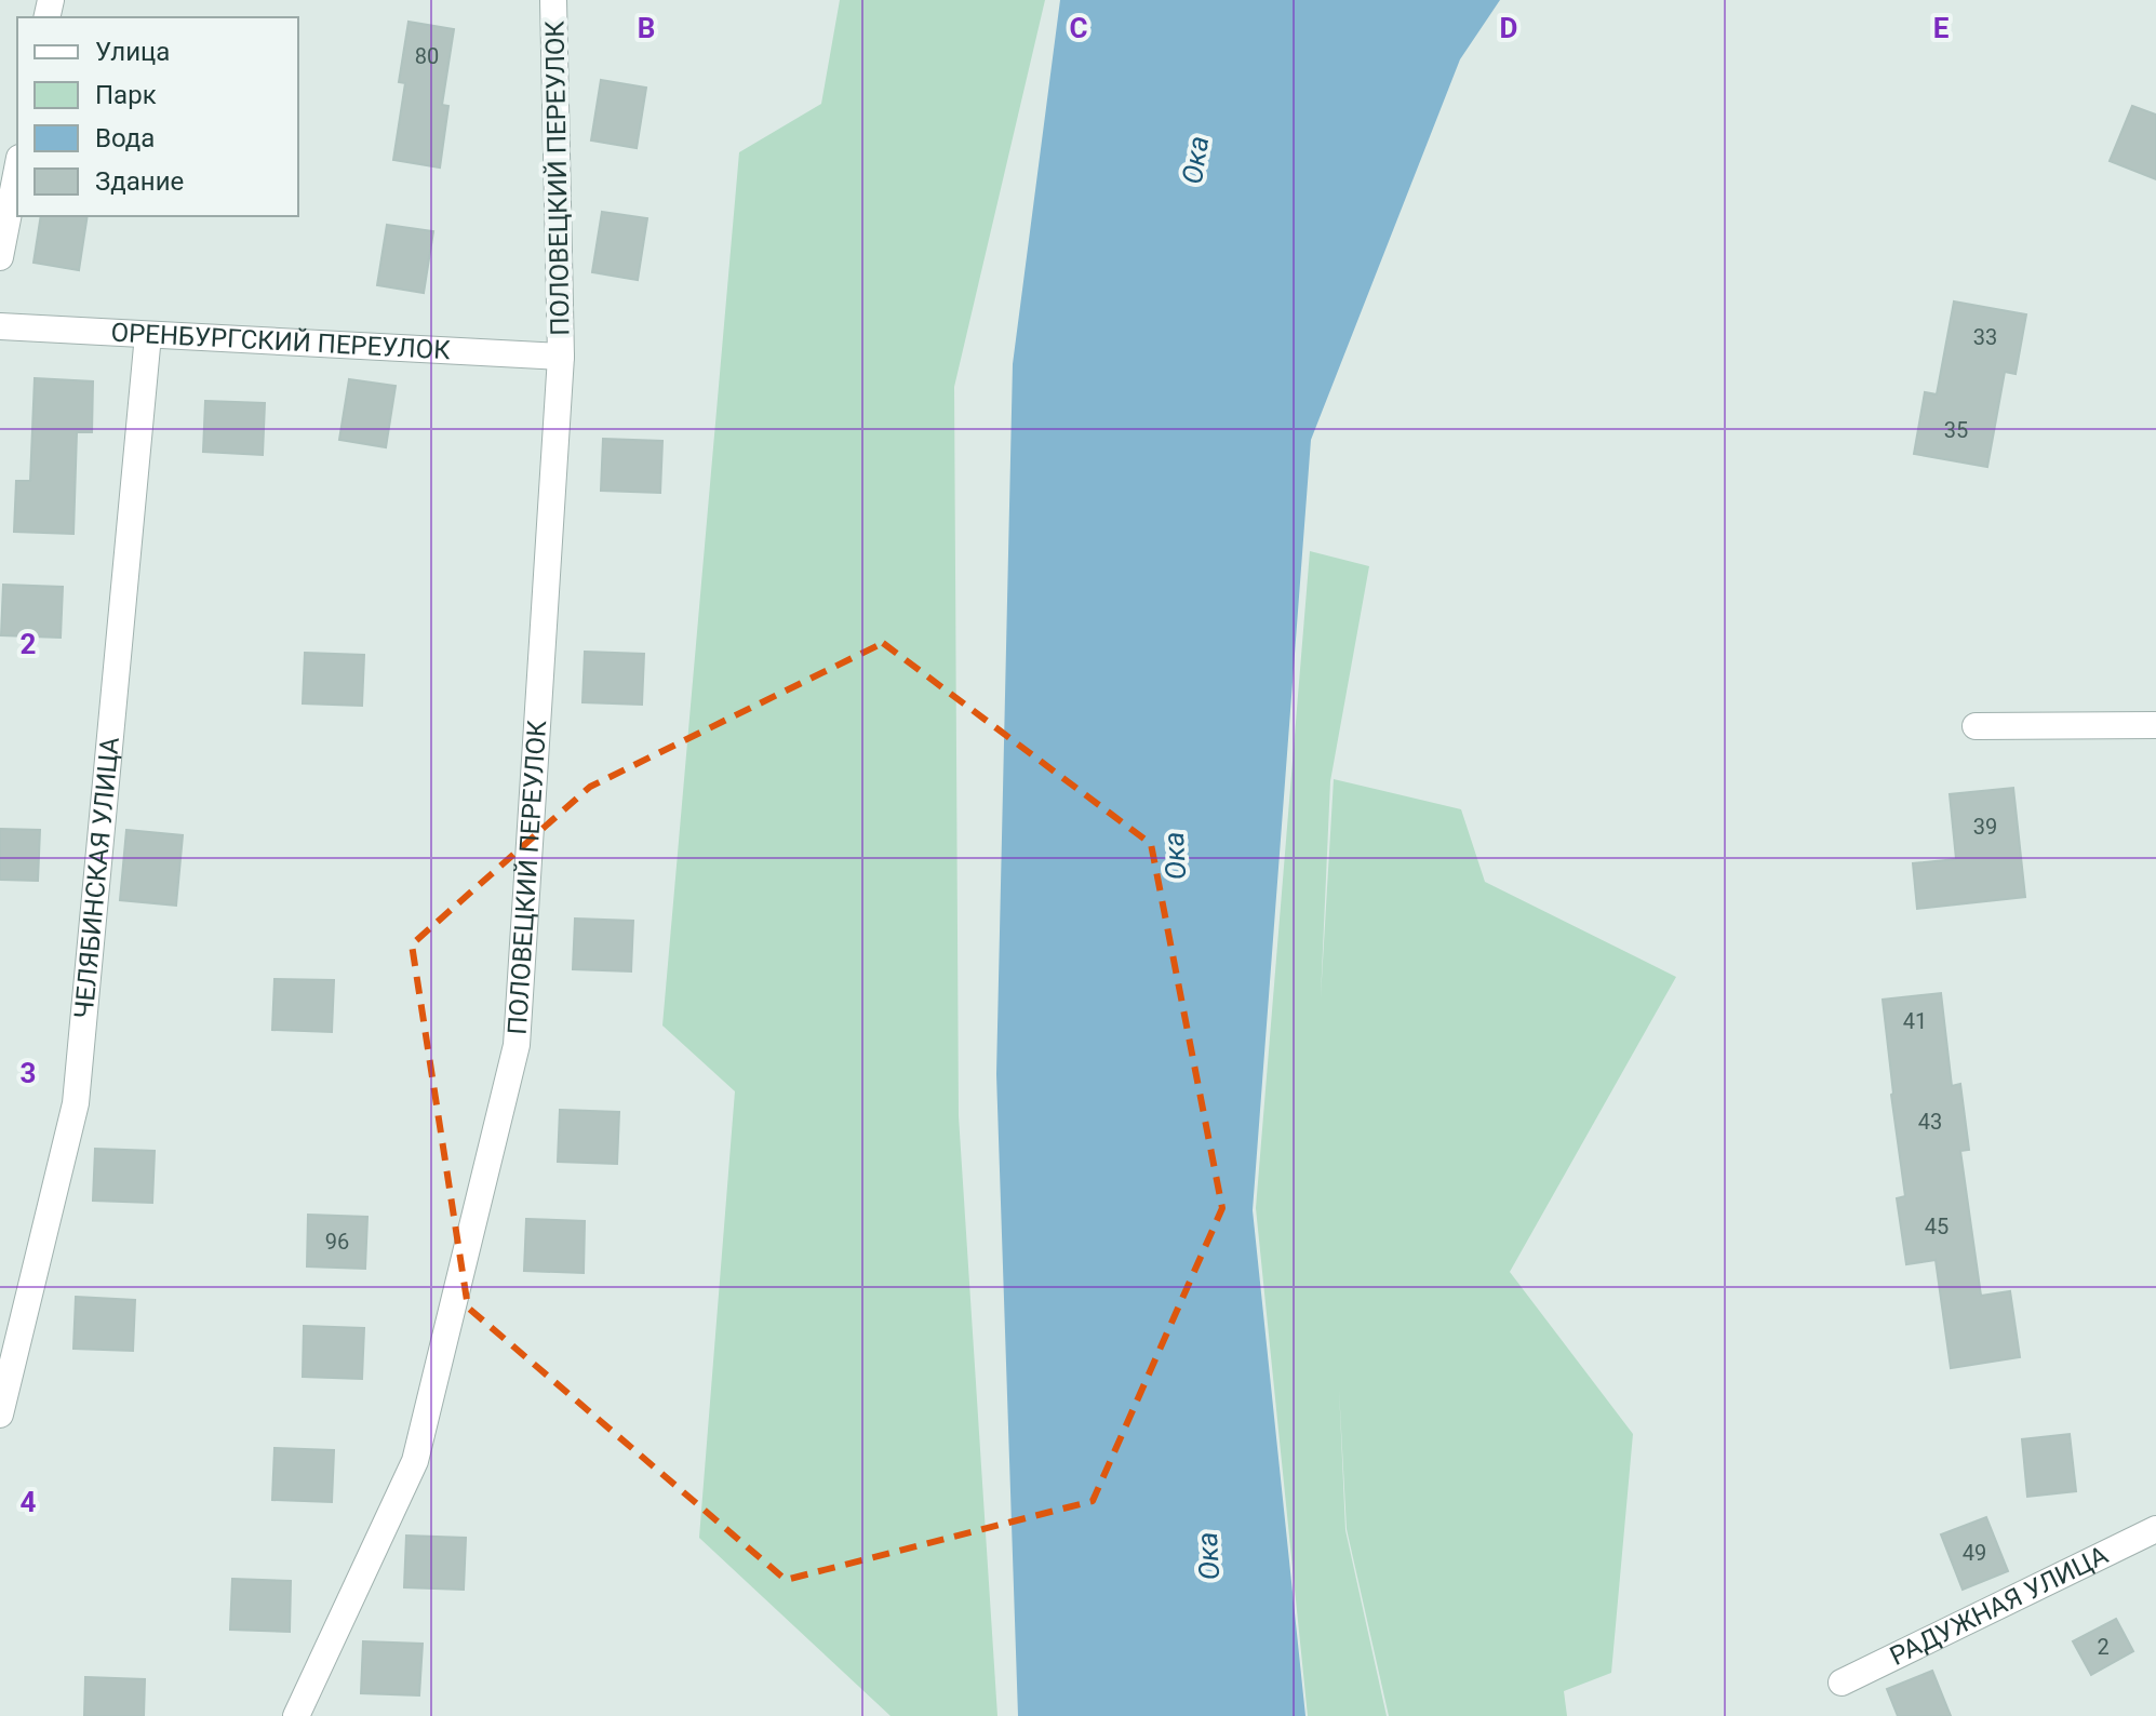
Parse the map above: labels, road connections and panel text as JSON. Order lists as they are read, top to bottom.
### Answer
{
  "streets": {
    "street": [
      "ПОЛОВЕЦКИЙ ПЕРЕУЛОК",
      "ОРЕНБУРГСКИЙ ПЕРЕУЛОК",
      "ЧЕЛЯБИНСКАЯ УЛИЦА",
      "РАДУЖНАЯ УЛИЦА"
    ]
  },
  "crossings": [
    ["ПОЛОВЕЦКИЙ ПЕРЕУЛОК", "ОРЕНБУРГСКИЙ ПЕРЕУЛОК"],
    ["ОРЕНБУРГСКИЙ ПЕРЕУЛОК", "ЧЕЛЯБИНСКАЯ УЛИЦА"]
  ],
  "water": ["Ока"],
  "house_numbers": [
    "80",
    "33",
    "35",
    "39",
    "41",
    "43",
    "45",
    "96",
    "49",
    "2"
  ],
  "legend": [
    "Улица",
    "Парк",
    "Вода",
    "Здание"
  ],
  "grid": {
    "columns": [
      "B",
      "C",
      "D",
      "E"
    ],
    "rows": ["2", "3", "4"]
  }
}
